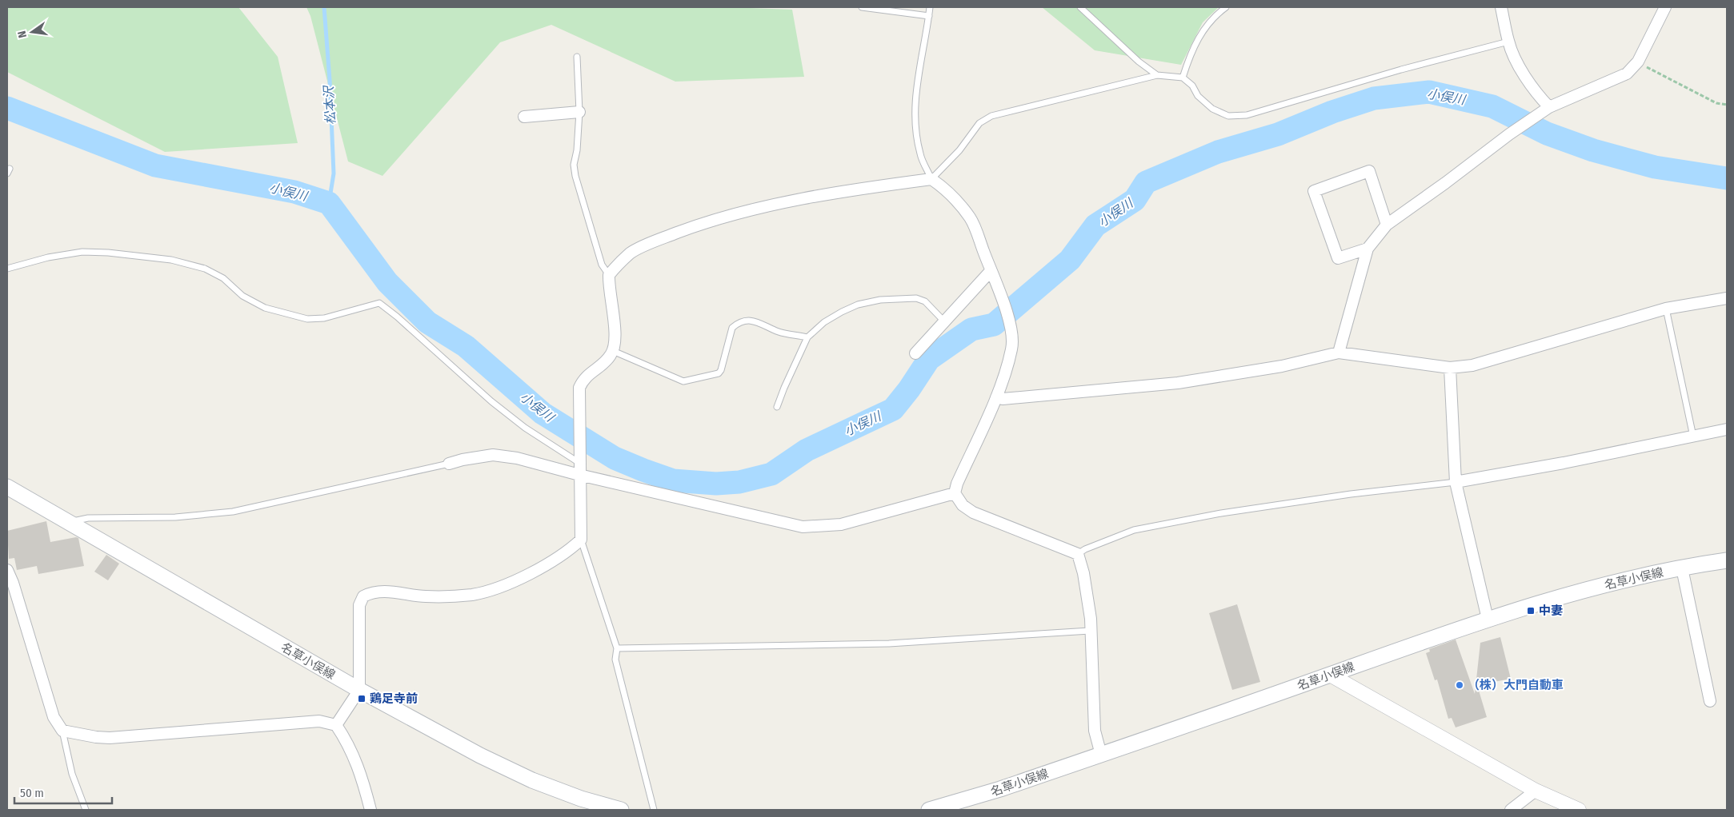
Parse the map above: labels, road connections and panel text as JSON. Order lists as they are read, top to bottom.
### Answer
{
  "streets": {
    "main road": ["名草小俣線"]
  },
  "water": ["小俣川", "松本沢"],
  "places": {
    "transit": ["中妻", "鶏足寺前"],
    "other": ["（株）大門自動車"]
  },
  "scale_bar": "50 m",
  "north": "left"
}
